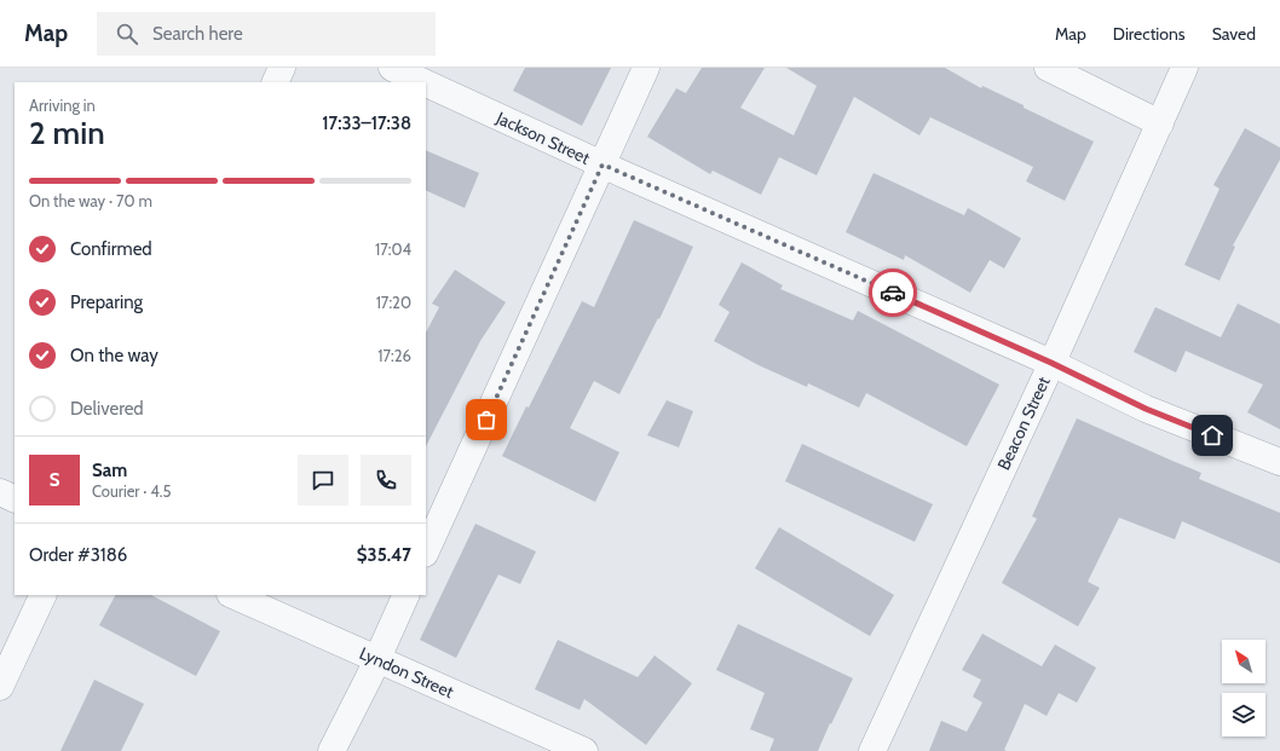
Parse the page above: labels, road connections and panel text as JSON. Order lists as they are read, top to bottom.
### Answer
{
  "streets": {
    "street": ["Jackson Street", "Beacon Street", "Lyndon Street"]
  },
  "crossings": [
    ["Jackson Street", "Beacon Street"]
  ],
  "north": "top left",
  "page": {
    "header": "Map",
    "search": "Search here",
    "nav": ["Map", "Directions", "Saved"],
    "heading": ["2 min", "Arriving in", "17:33–17:38"],
    "panel": [
      "Sam",
      "Courier · 4.5",
      "Order #3186",
      "$35.47"
    ],
    "bar": "On the way · 70 m",
    "list": [
      ["Confirmed", "17:04"],
      ["Preparing", "17:20"],
      ["On the way", "17:26"],
      "Delivered"
    ],
    "round": "S"
  }
}
